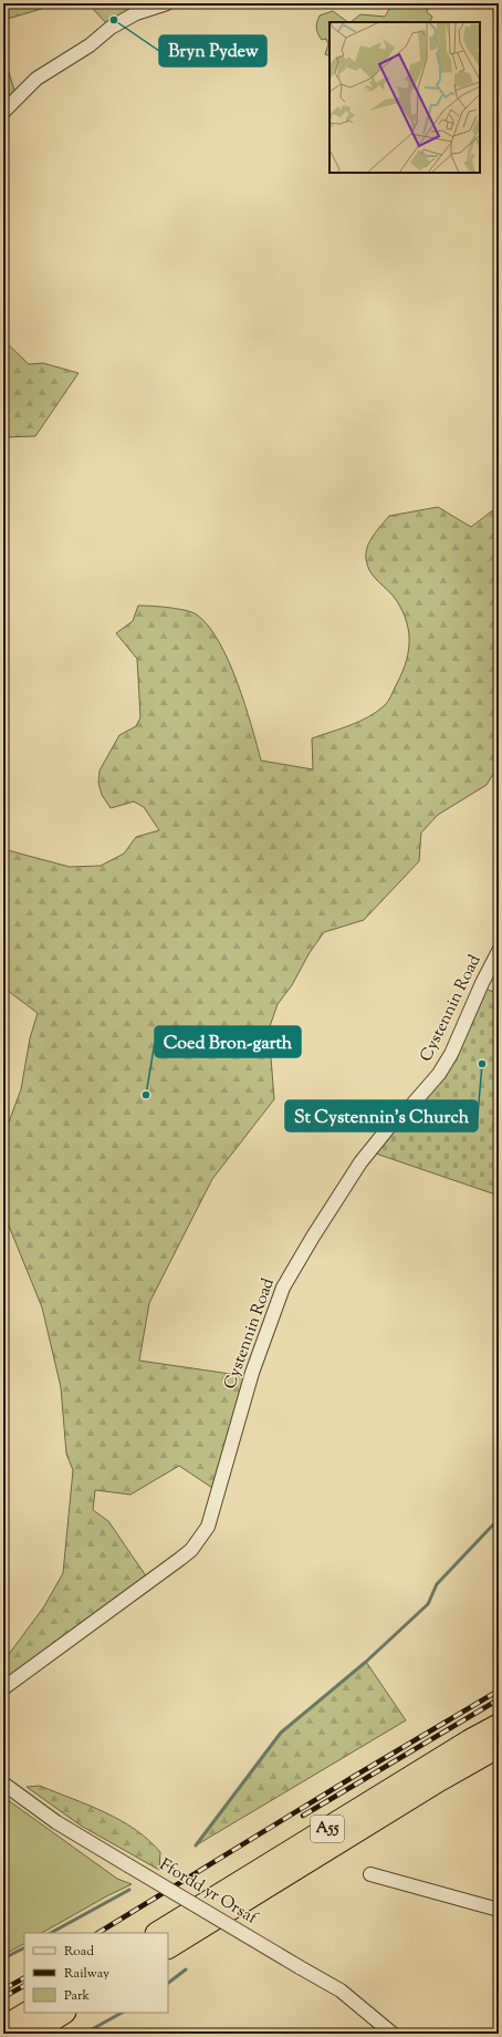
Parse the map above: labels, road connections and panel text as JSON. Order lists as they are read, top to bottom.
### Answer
{
  "streets": {
    "highway": ["A55"],
    "street": ["Cystennin Road", "Ffordd yr Orsaf"]
  },
  "places": ["Bryn Pydew", "St Cystennin's Church", "Coed Bron-garth"],
  "legend": ["Road", "Railway", "Park"]
}
